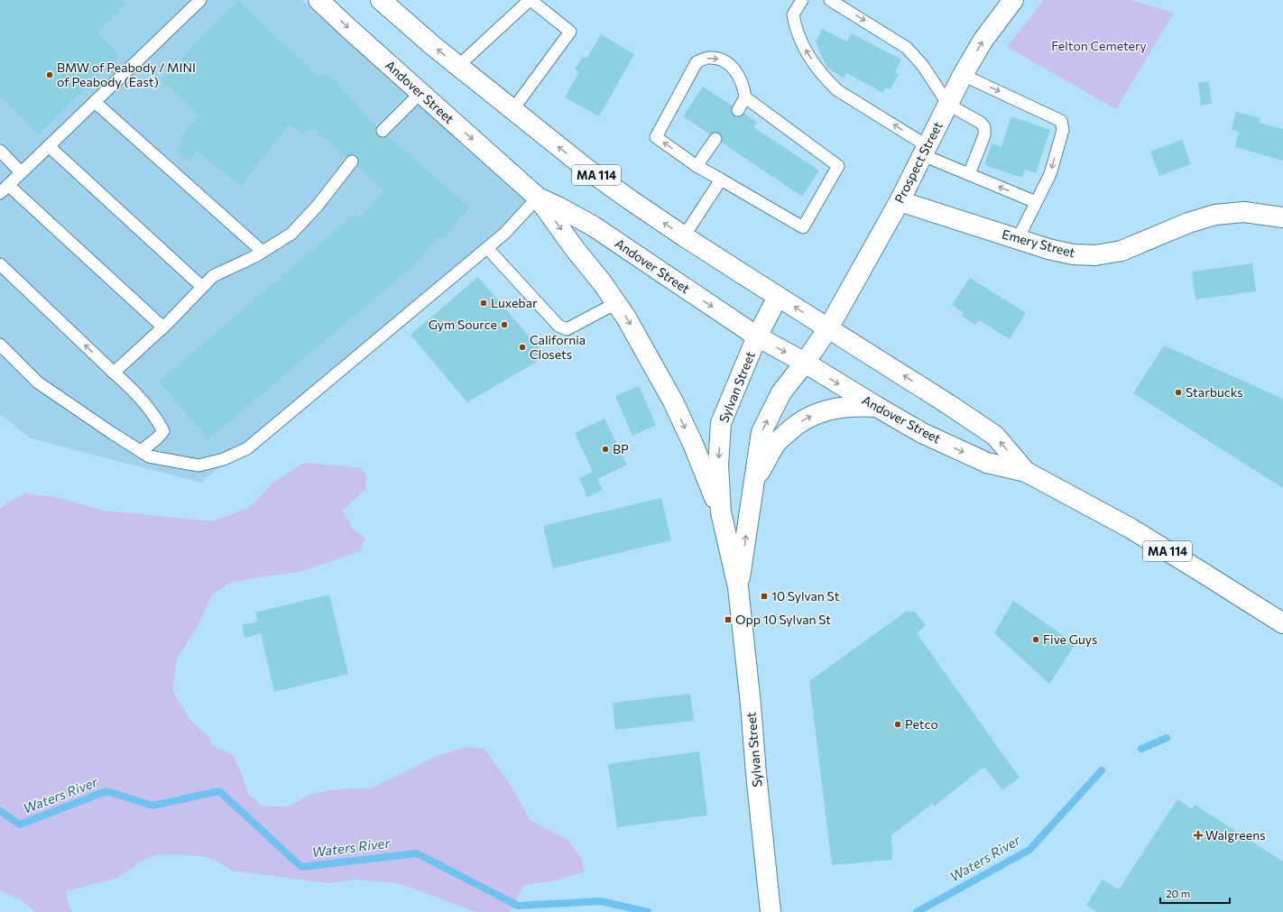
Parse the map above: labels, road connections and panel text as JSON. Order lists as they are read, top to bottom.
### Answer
{
  "streets": {
    "main road": [
      "Andover Street",
      "Prospect Street",
      "MA 114",
      "Emery Street",
      "Sylvan Street"
    ]
  },
  "crossings": [
    ["Andover Street", "Prospect Street"],
    ["Andover Street", "Sylvan Street"],
    ["Prospect Street", "Emery Street"],
    ["Prospect Street", "Sylvan Street"]
  ],
  "water": ["Waters River"],
  "parks": ["Felton Cemetery"],
  "places": {
    "other": [
      "BMW of Peabody / MINI of Peabody (East)",
      "Luxebar",
      "Gym Source",
      "California Closets",
      "Starbucks",
      "BP",
      "Five Guys",
      "Petco"
    ],
    "transit": ["10 Sylvan St", "Opp 10 Sylvan St"],
    "health": ["Walgreens"]
  },
  "scale_bar": "20 m"
}
